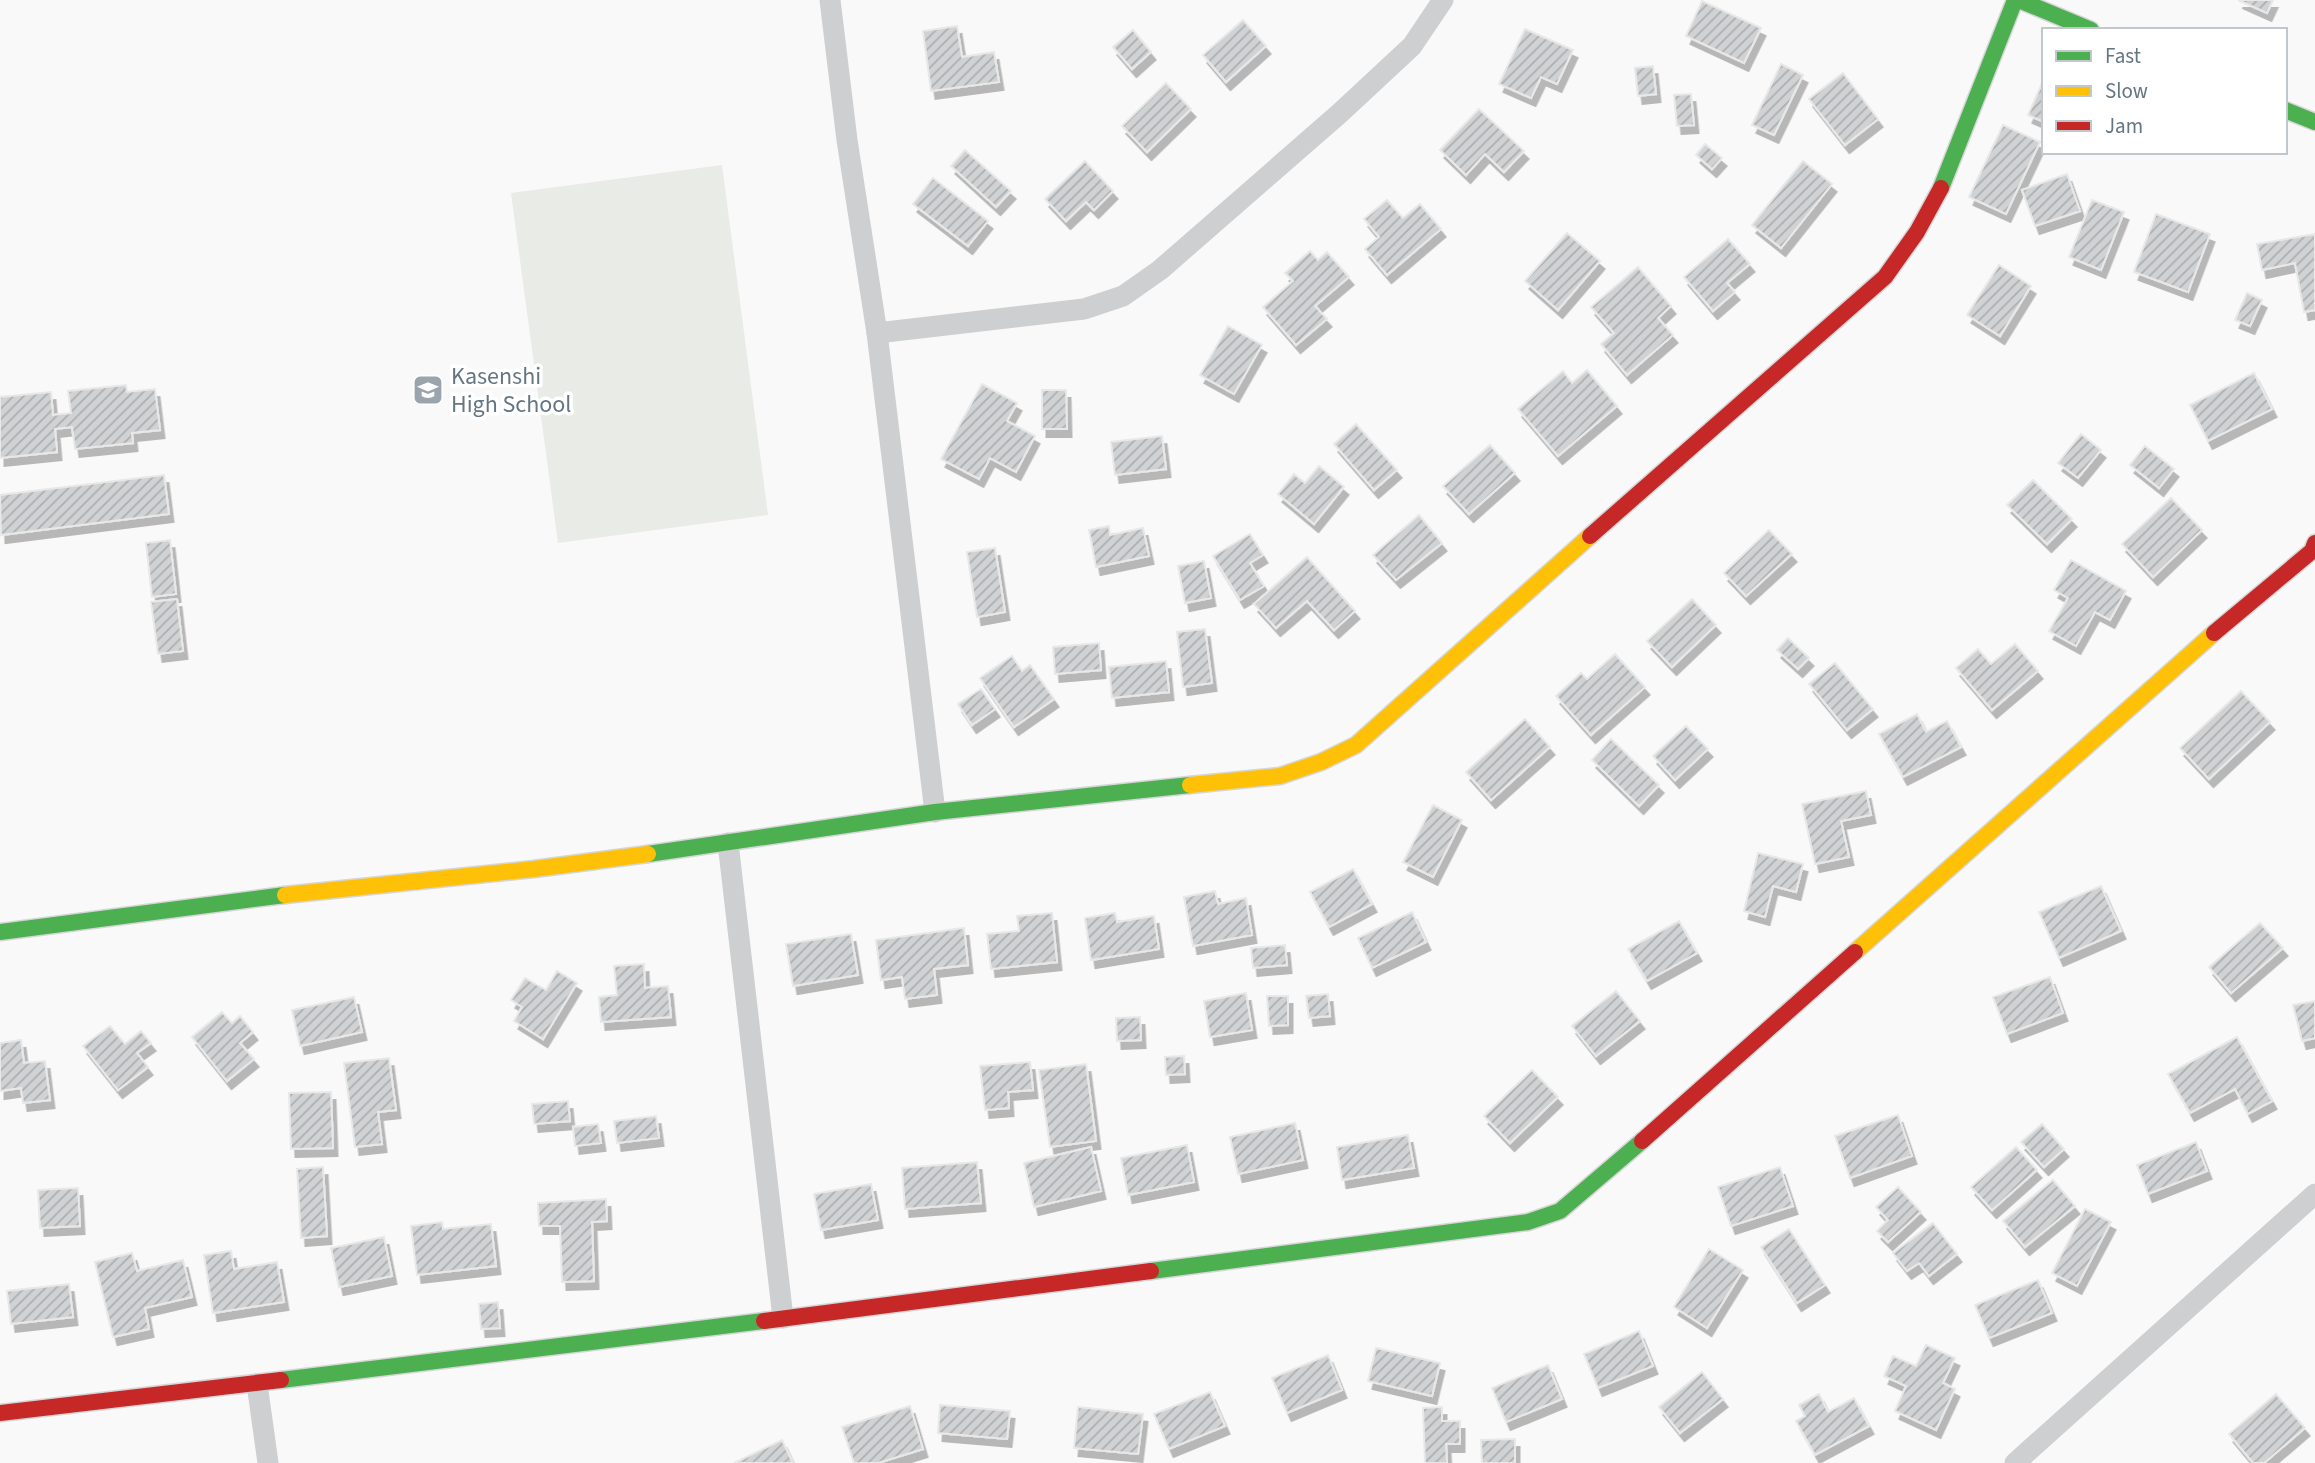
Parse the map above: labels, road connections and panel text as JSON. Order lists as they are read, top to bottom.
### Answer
{
  "places": {
    "school or university": ["Kasenshi High School"]
  },
  "legend": ["Fast", "Slow", "Jam"]
}
